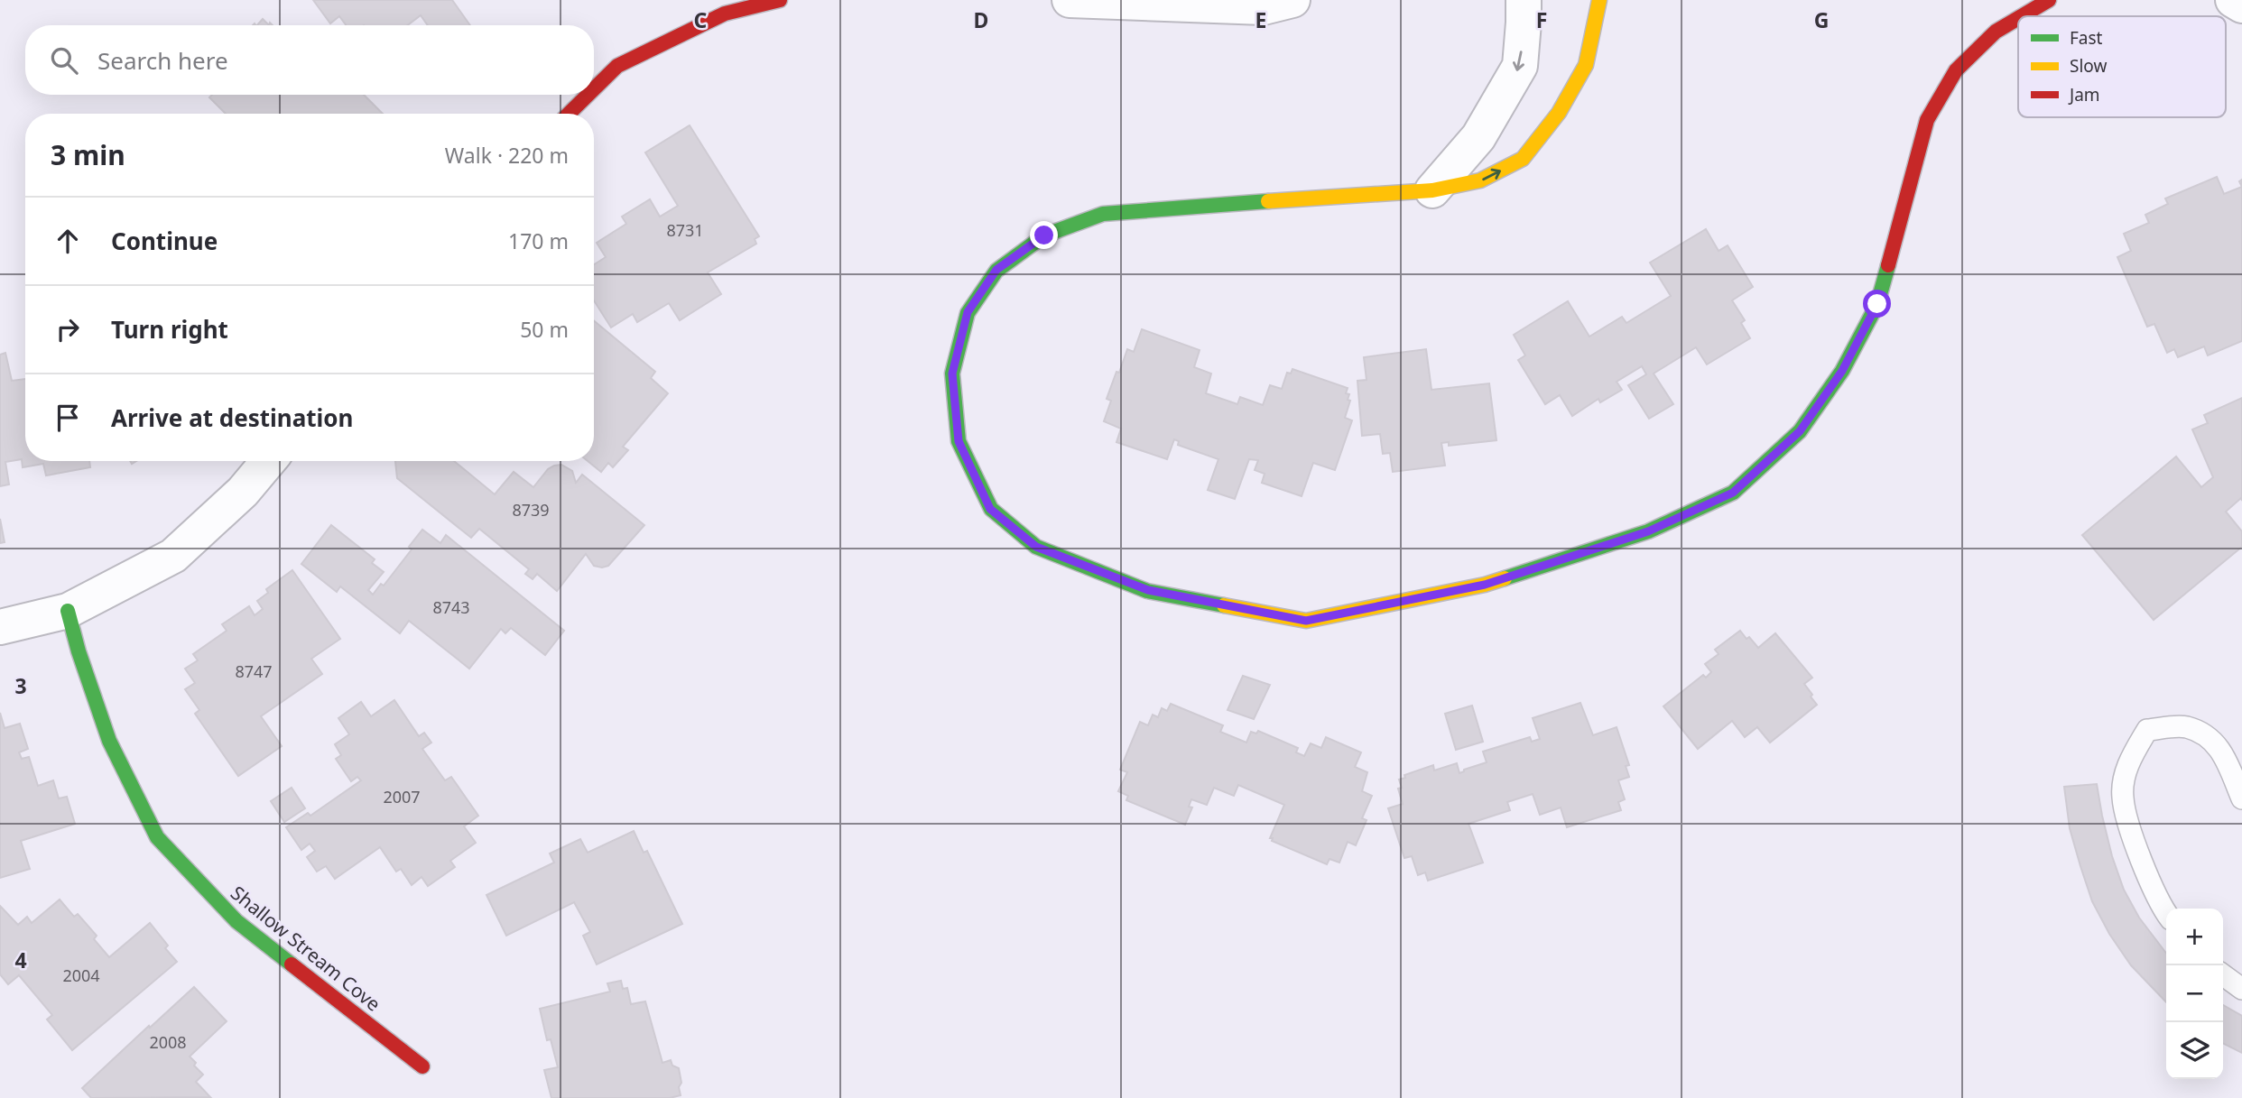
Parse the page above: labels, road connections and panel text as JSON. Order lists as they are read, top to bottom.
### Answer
{
  "streets": {
    "street": ["Shallow Stream Cove"]
  },
  "house_numbers": [
    "8731",
    "8739",
    "8743",
    "8747",
    "2007",
    "2004",
    "2008"
  ],
  "legend": ["Fast", "Slow", "Jam"],
  "page": {
    "search": "Search here",
    "heading": ["3 min", "Walk · 220 m"],
    "list": [
      ["Continue", "170 m"],
      ["Turn right", "50 m"],
      "Arrive at destination"
    ],
    "map_buttons": ["+", "−"]
  },
  "grid": {
    "columns": [
      "C",
      "D",
      "E",
      "F",
      "G"
    ],
    "rows": ["3", "4"]
  }
}
